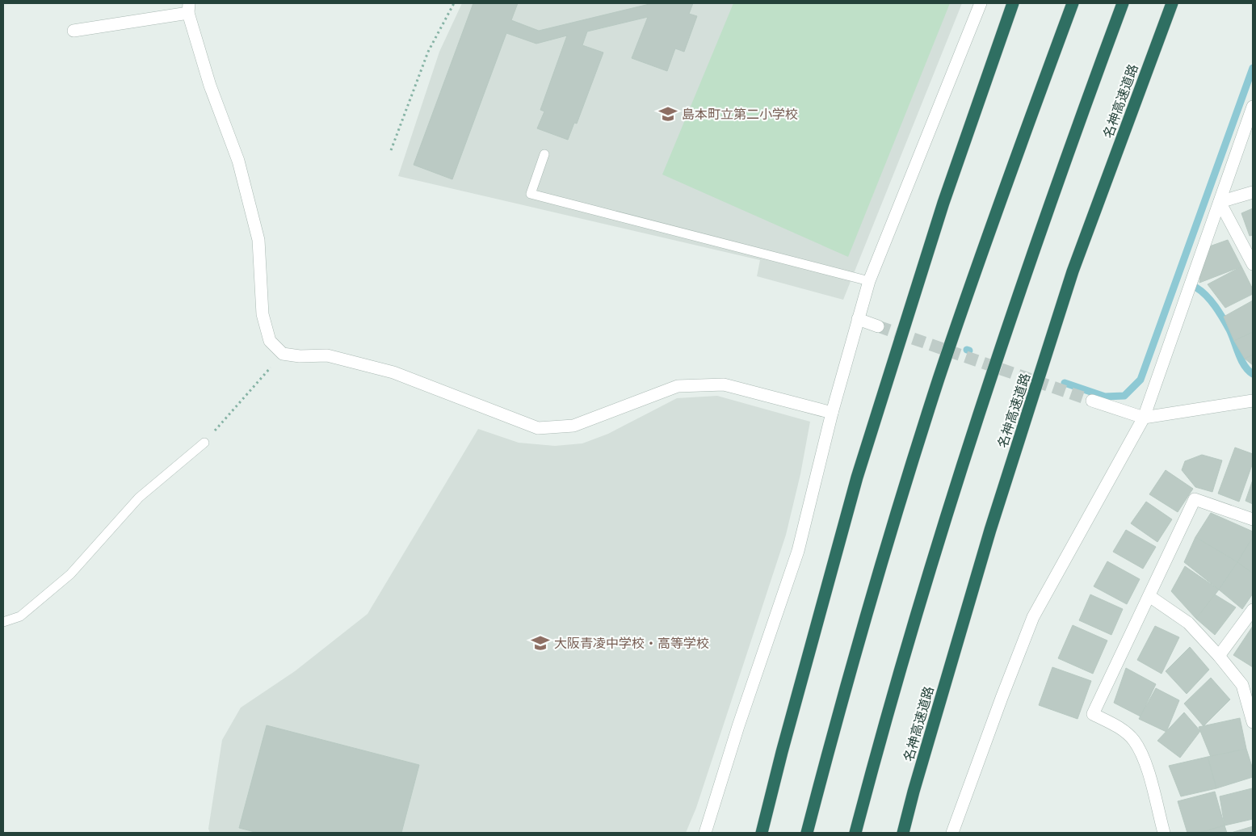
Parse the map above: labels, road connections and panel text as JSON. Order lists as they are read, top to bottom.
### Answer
{
  "streets": {
    "highway": ["名神高速道路"]
  },
  "places": {
    "school or university": ["島本町立第二小学校", "大阪青凌中学校・高等学校"]
  }
}
